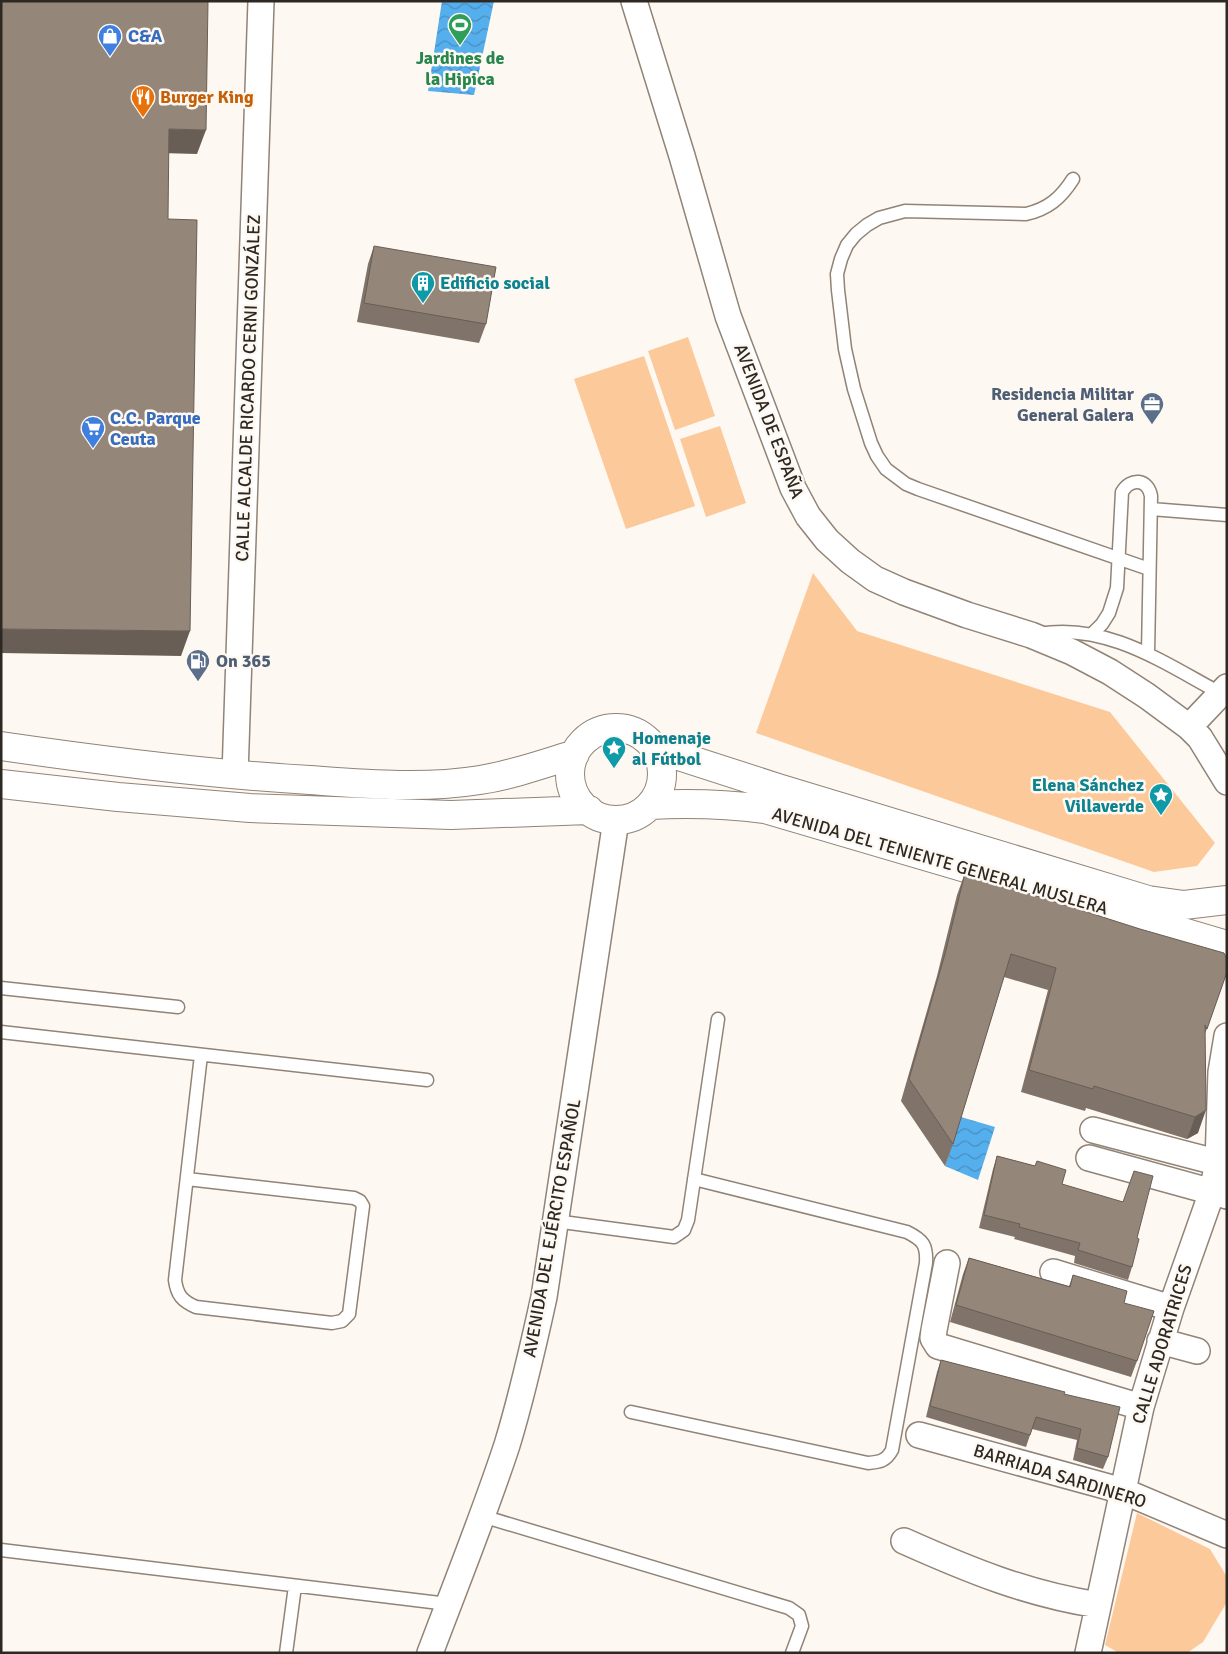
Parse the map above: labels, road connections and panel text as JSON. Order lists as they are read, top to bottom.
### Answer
{
  "streets": {
    "highway": ["AVENIDA DEL TENIENTE GENERAL MUSLERA"],
    "street": [
      "CALLE ALCALDE RICARDO CERNI GONZÁLEZ",
      "AVENIDA DE ESPAÑA",
      "AVENIDA DEL EJÉRCITO ESPAÑOL",
      "CALLE ADORATRICES",
      "BARRIADA SARDINERO"
    ]
  },
  "crossings": [
    ["AVENIDA DEL TENIENTE GENERAL MUSLERA", "AVENIDA DEL EJÉRCITO ESPAÑOL"],
    ["CALLE ADORATRICES", "BARRIADA SARDINERO"]
  ],
  "places": {
    "sports": ["Jardines de la Hipica"],
    "shop": ["C&A"],
    "restaurant": ["Burger King"],
    "building": ["Edificio social"],
    "office": ["Residencia Militar General Galera"],
    "supermarket": ["C.C. Parque Ceuta"],
    "fuel station": ["On 365"],
    "place": ["Homenaje al Fútbol", "Elena Sánchez Villaverde"]
  }
}
